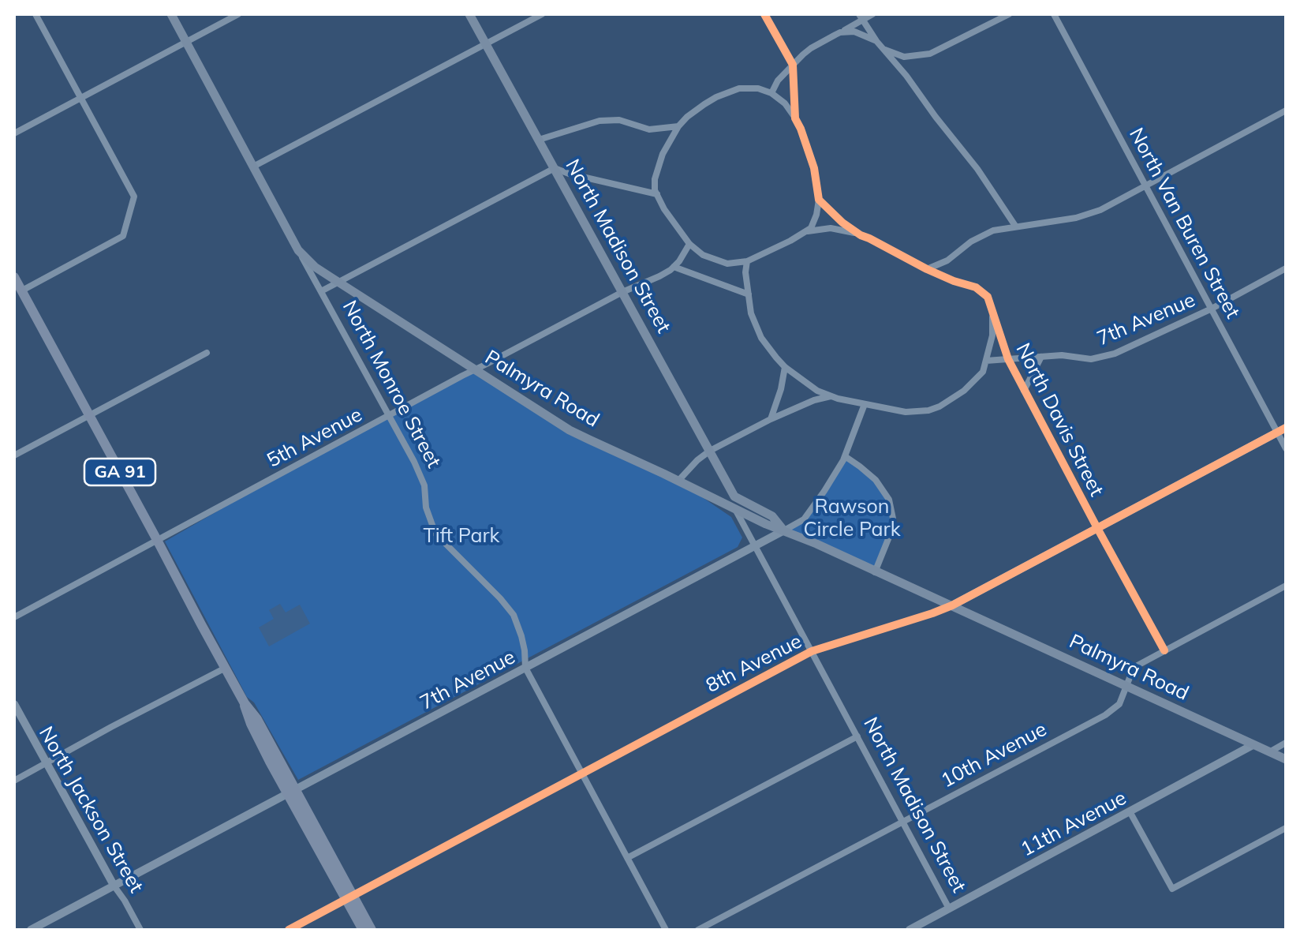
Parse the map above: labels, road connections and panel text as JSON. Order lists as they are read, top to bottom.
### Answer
{
  "streets": {
    "main road": [
      "North Madison Street",
      "North Monroe Street",
      "Palmyra Road",
      "GA 91"
    ],
    "street": [
      "North Van Buren Street",
      "7th Avenue",
      "North Davis Street",
      "5th Avenue",
      "8th Avenue",
      "10th Avenue",
      "North Jackson Street",
      "11th Avenue"
    ]
  },
  "crossings": [
    ["North Van Buren Street", "7th Avenue"],
    ["North Van Buren Street", "8th Avenue"],
    ["North Madison Street", "7th Avenue"],
    ["North Madison Street", "Palmyra Road"],
    ["North Madison Street", "5th Avenue"],
    ["North Madison Street", "8th Avenue"],
    ["North Madison Street", "10th Avenue"],
    ["North Madison Street", "11th Avenue"],
    ["7th Avenue", "North Monroe Street"],
    ["7th Avenue", "Palmyra Road"],
    ["7th Avenue", "North Davis Street"],
    ["7th Avenue", "GA 91"],
    ["7th Avenue", "North Jackson Street"],
    ["North Monroe Street", "Palmyra Road"],
    ["North Monroe Street", "5th Avenue"],
    ["North Monroe Street", "8th Avenue"],
    ["Palmyra Road", "5th Avenue"],
    ["Palmyra Road", "8th Avenue"],
    ["Palmyra Road", "10th Avenue"],
    ["Palmyra Road", "11th Avenue"],
    ["North Davis Street", "8th Avenue"],
    ["North Davis Street", "10th Avenue"],
    ["5th Avenue", "GA 91"],
    ["GA 91", "8th Avenue"]
  ],
  "parks": ["Rawson Circle Park", "Tift Park"]
}
